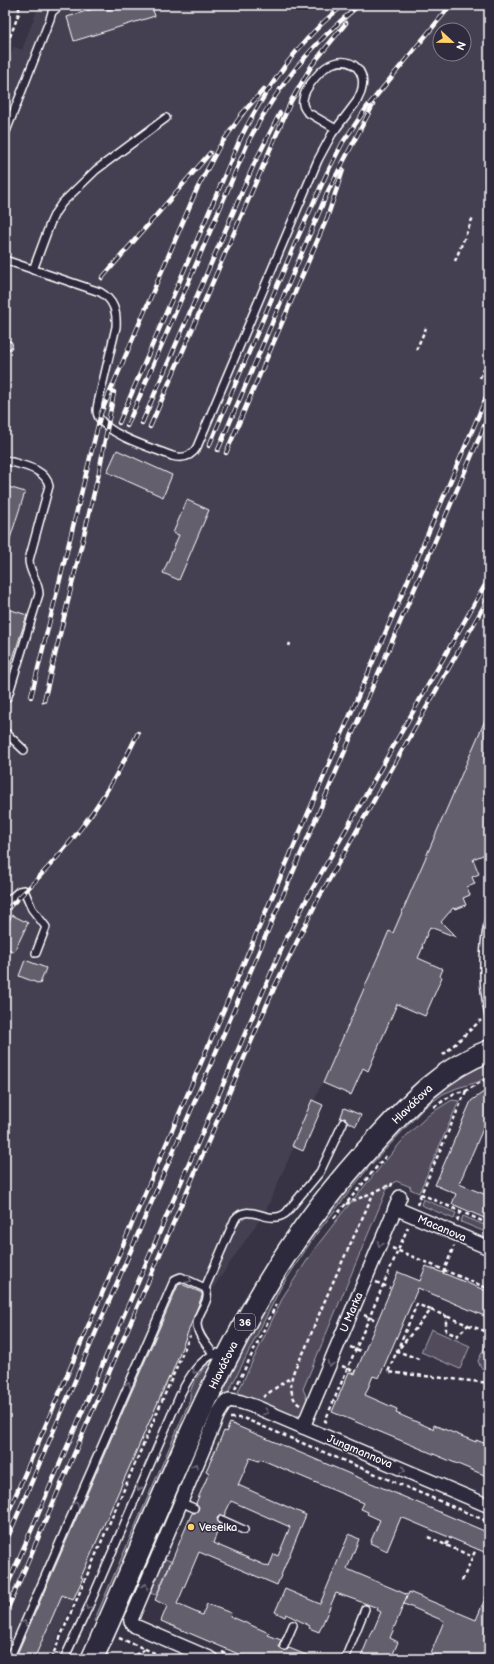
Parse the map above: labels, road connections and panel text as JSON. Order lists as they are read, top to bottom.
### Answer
{
  "streets": {
    "main road": ["Hlaváčova", "36"],
    "street": ["Macanova", "U Marka", "Jungmannova"]
  },
  "crossings": [
    ["Hlaváčova", "Jungmannova"],
    ["Macanova", "U Marka"],
    ["U Marka", "Jungmannova"]
  ],
  "one_way": ["U Marka", "Jungmannova"],
  "places": ["Veselka"],
  "north": "right"
}
